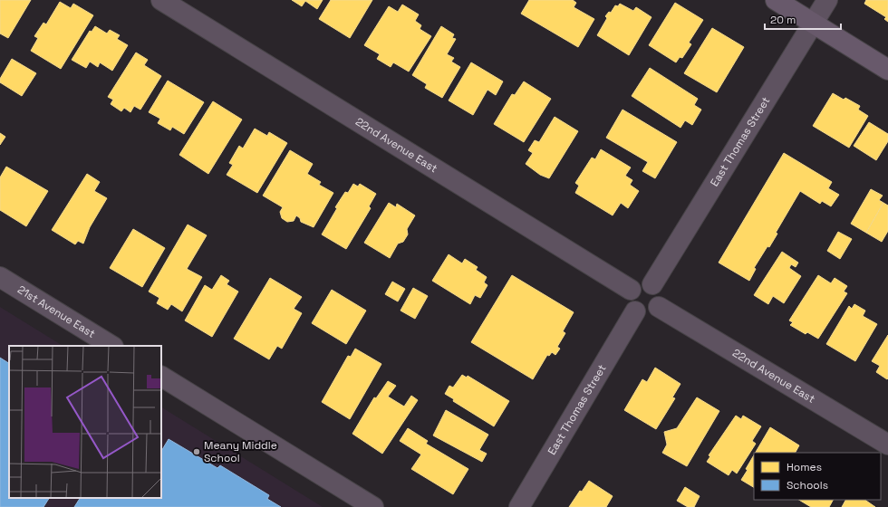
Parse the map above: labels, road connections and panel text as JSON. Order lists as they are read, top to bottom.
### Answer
{
  "streets": {
    "street": ["East Thomas Street", "22nd Avenue East", "21st Avenue East"]
  },
  "crossings": [
    ["East Thomas Street", "22nd Avenue East"]
  ],
  "places": ["Meany Middle School"],
  "legend": ["Homes", "Schools"],
  "scale_bar": "20 m"
}
